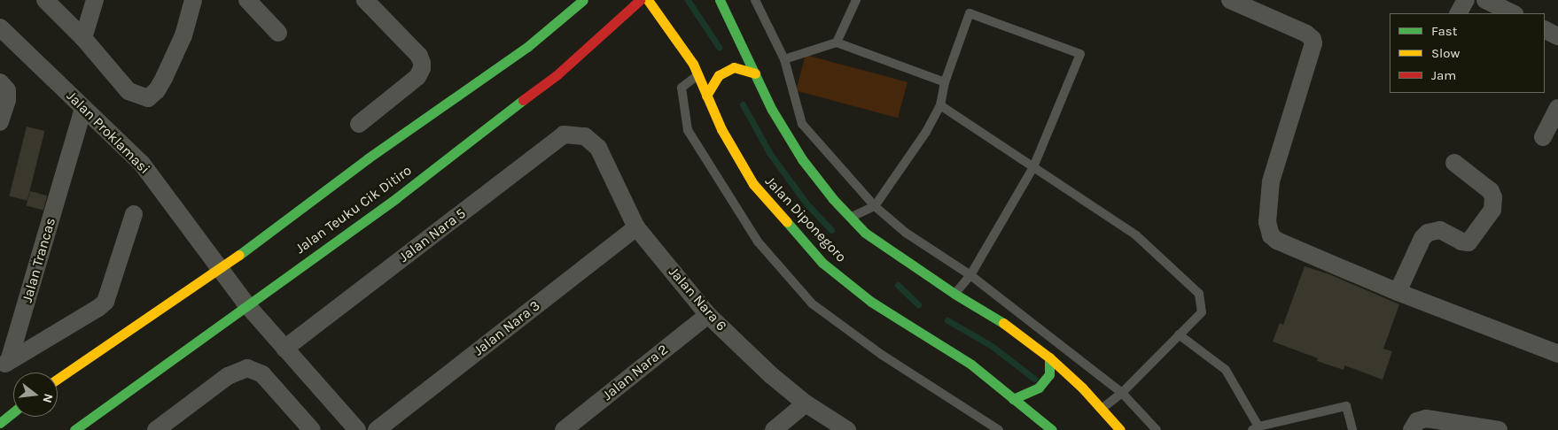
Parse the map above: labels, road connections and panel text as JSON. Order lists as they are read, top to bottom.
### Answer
{
  "streets": {
    "main road": ["Jalan Teuku Cik Ditiro", "Jalan Diponegoro"],
    "street": [
      "Jalan Proklamasi",
      "Jalan Nara 5",
      "Jalan Trancas",
      "Jalan Nara 6",
      "Jalan Nara 3",
      "Jalan Nara 2"
    ]
  },
  "crossings": [
    ["Jalan Proklamasi", "Jalan Teuku Cik Ditiro"],
    ["Jalan Proklamasi", "Jalan Nara 5"],
    ["Jalan Proklamasi", "Jalan Trancas"],
    ["Jalan Nara 5", "Jalan Nara 6"],
    ["Jalan Nara 6", "Jalan Nara 3"],
    ["Jalan Nara 6", "Jalan Nara 2"]
  ],
  "legend": ["Fast", "Slow", "Jam"],
  "north": "right"
}
